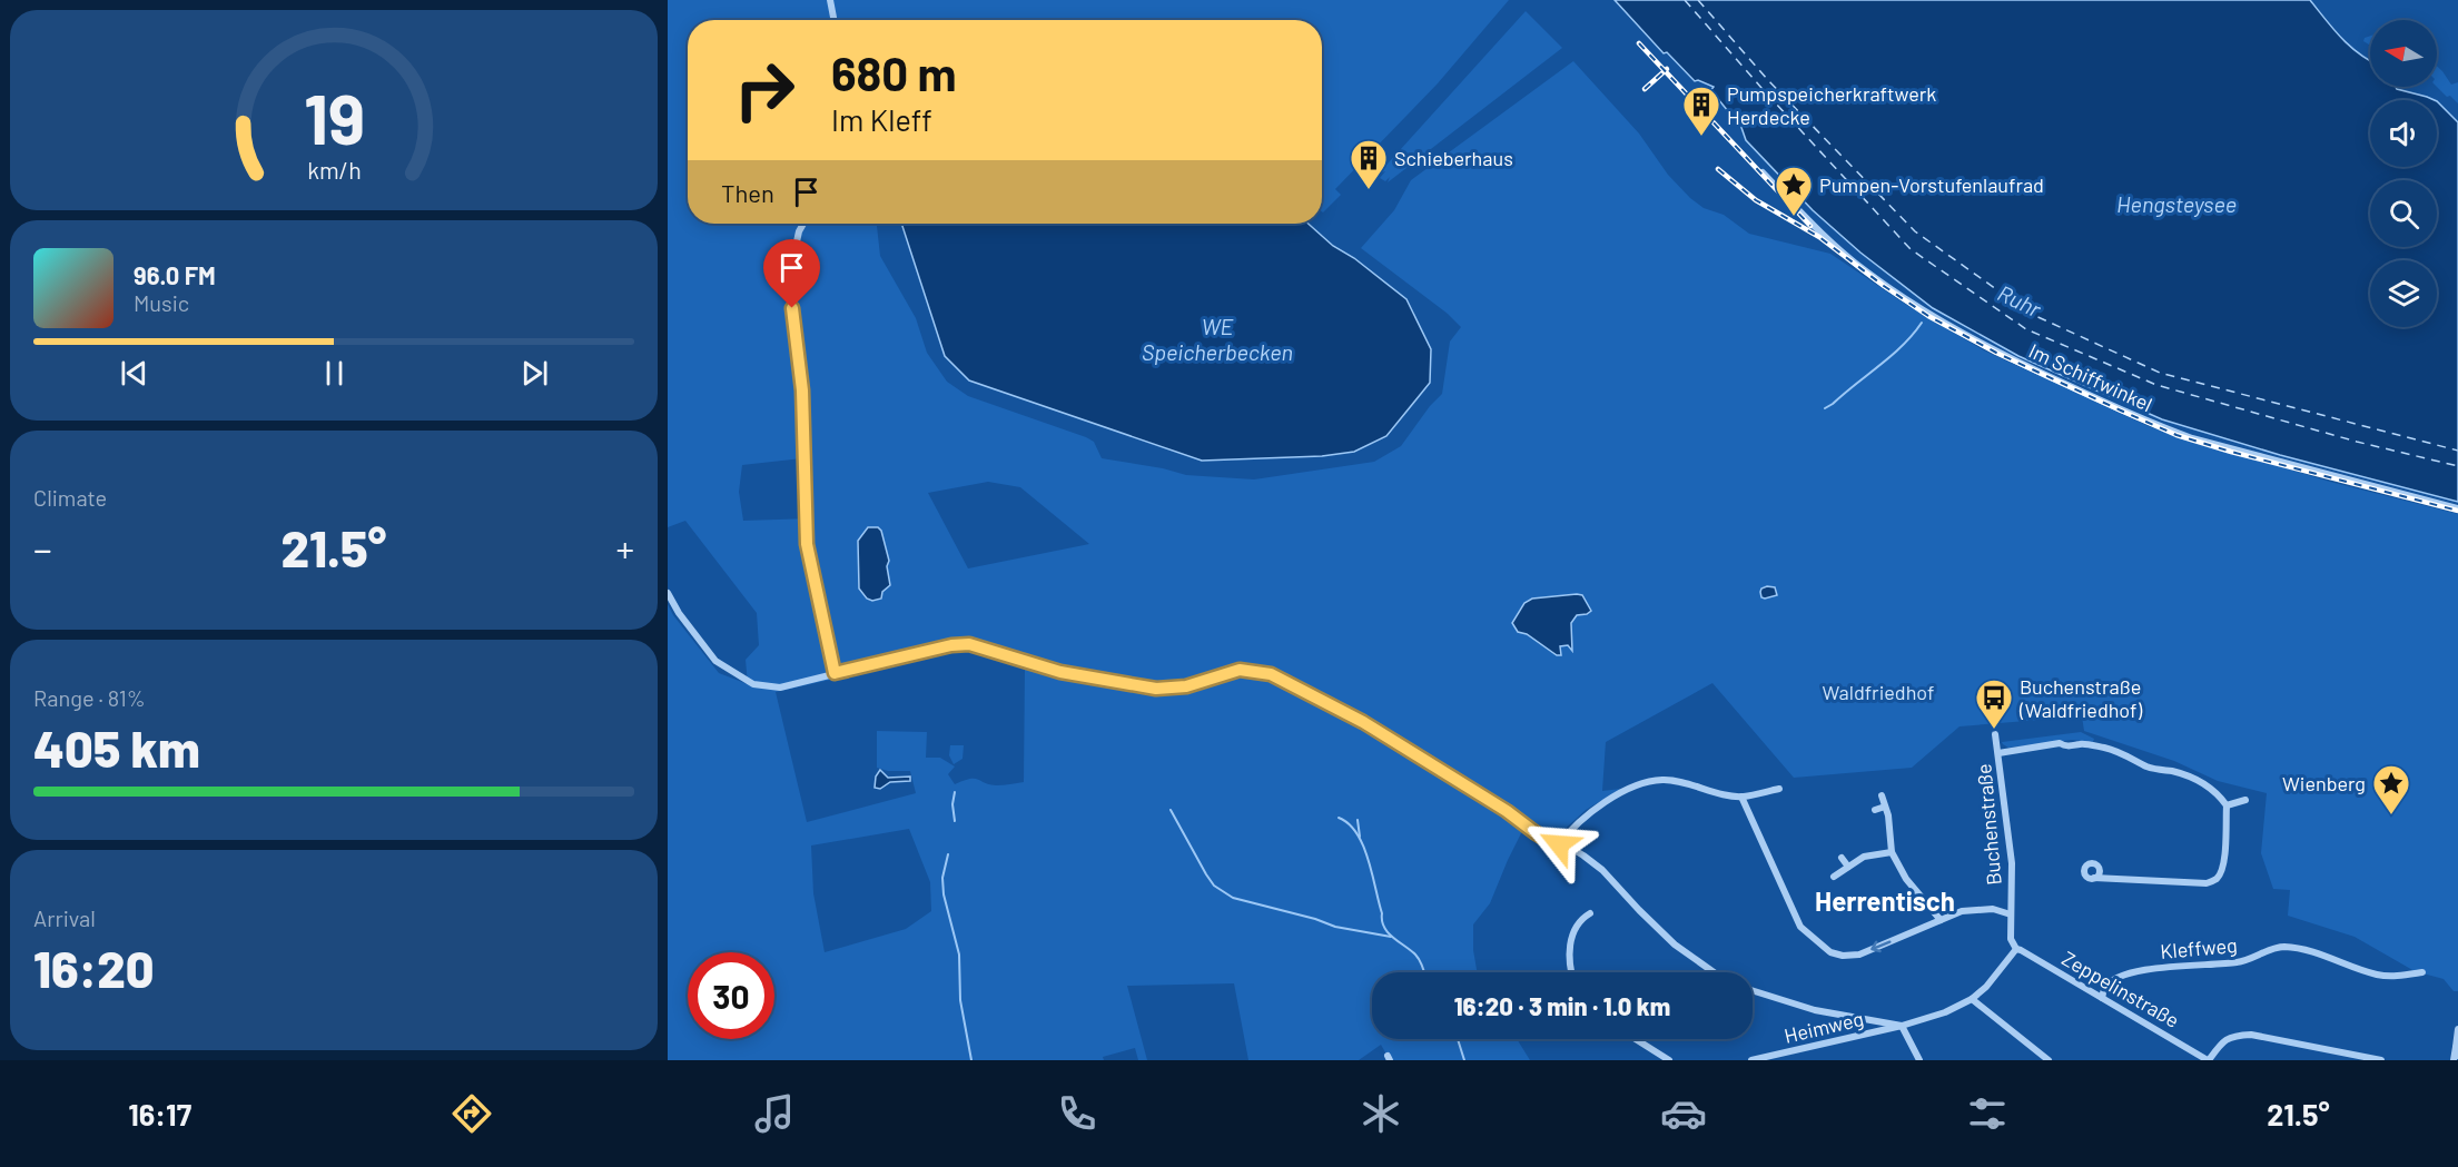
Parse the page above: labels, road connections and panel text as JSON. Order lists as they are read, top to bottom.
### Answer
{
  "streets": {
    "street": [
      "Im Schiffwinkel",
      "Buchenstraße",
      "Kleffweg",
      "Zeppelinstraße",
      "Heimweg"
    ]
  },
  "crossings": [
    ["Buchenstraße", "Zeppelinstraße"],
    ["Buchenstraße", "Heimweg"],
    ["Kleffweg", "Zeppelinstraße"],
    ["Zeppelinstraße", "Heimweg"]
  ],
  "districts": ["Herrentisch"],
  "water": ["Hengsteysee", "Ruhr", "WE Speicherbecken"],
  "parks": ["Waldfriedhof"],
  "places": {
    "building": ["Pumpspeicherkraftwerk Herdecke", "Schieberhaus"],
    "place": ["Pumpen-Vorstufenlaufrad", "Wienberg"],
    "bus stop": ["Buchenstraße (Waldfriedhof)"]
  },
  "north": "left",
  "page": {
    "turn": ["680 m", "Im Kleff"],
    "then": "Then",
    "song": ["96.0 FM", "Music"],
    "tile": [
      "Climate",
      ["Range · 81%", "405 km"],
      ["Arrival", "16:20"]
    ],
    "heat": ["−", "21.5°", "+"],
    "limit": "30",
    "trip": "16:20 · 3 min · 1.0 km",
    "tabs": ["16:17", "21.5°"],
    "gauge": ["19", "km/h"]
  }
}
